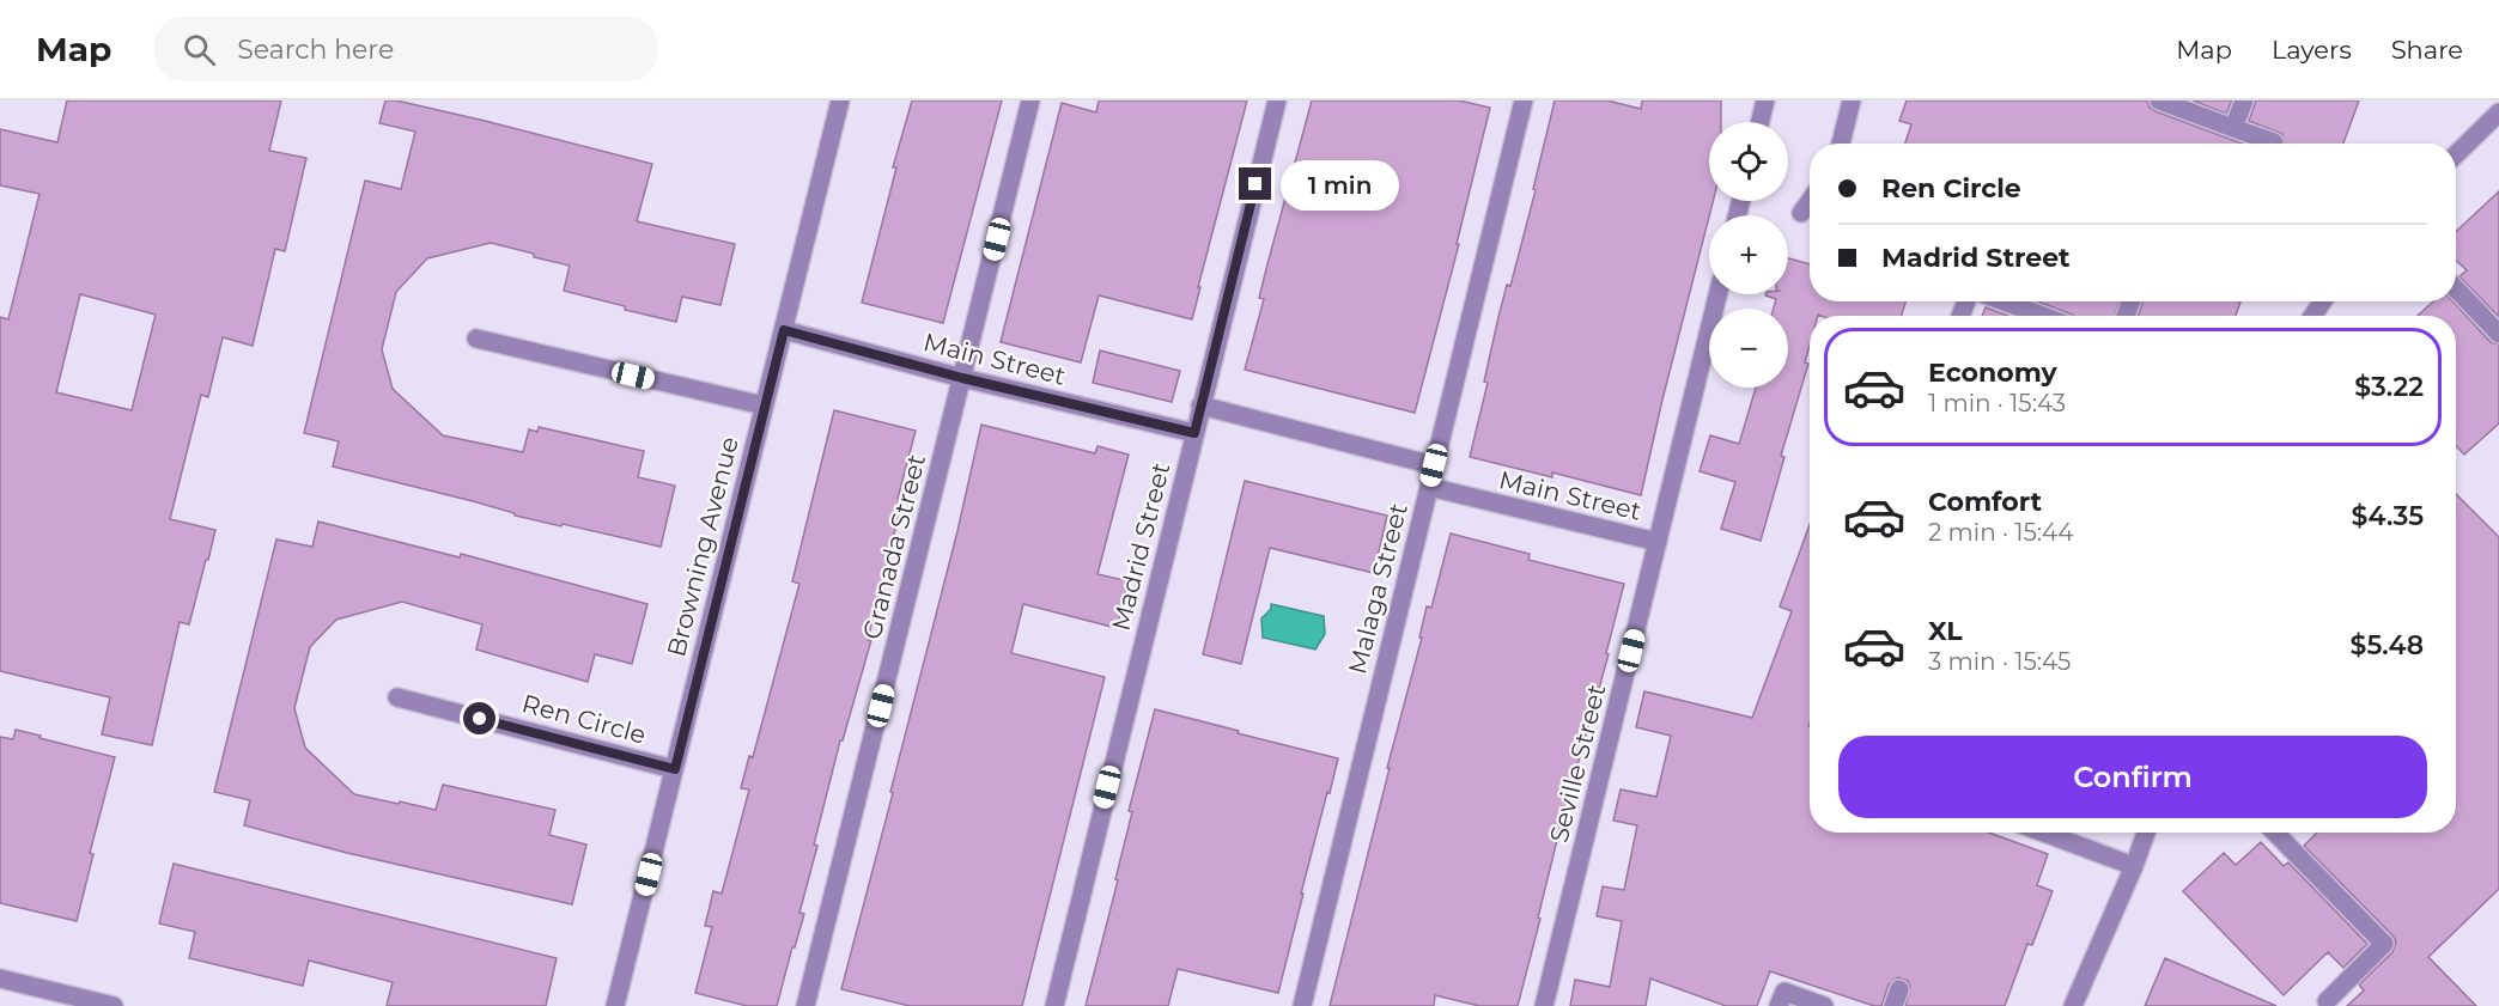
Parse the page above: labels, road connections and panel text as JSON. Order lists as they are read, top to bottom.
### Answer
{
  "streets": {
    "street": [
      "Main Street",
      "Browning Avenue",
      "Granada Street",
      "Madrid Street",
      "Malaga Street",
      "Ren Circle",
      "Seville Street"
    ]
  },
  "crossings": [
    ["Main Street", "Browning Avenue"],
    ["Main Street", "Granada Street"],
    ["Main Street", "Madrid Street"],
    ["Main Street", "Malaga Street"],
    ["Main Street", "Seville Street"],
    ["Browning Avenue", "Ren Circle"]
  ],
  "page": {
    "header": "Map",
    "search": "Search here",
    "nav": ["Map", "Layers", "Share"],
    "map_buttons": ["+", "−"],
    "banner": ["Ren Circle", "Madrid Street"],
    "bubble": "1 min",
    "list": [
      {
        "name": "Economy",
        "note": "1 min · 15:43",
        "value": "$3.22"
      },
      {
        "name": "Comfort",
        "note": "2 min · 15:44",
        "value": "$4.35"
      },
      {
        "name": "XL",
        "note": "3 min · 15:45",
        "value": "$5.48"
      }
    ],
    "buttons": "Confirm"
  }
}
